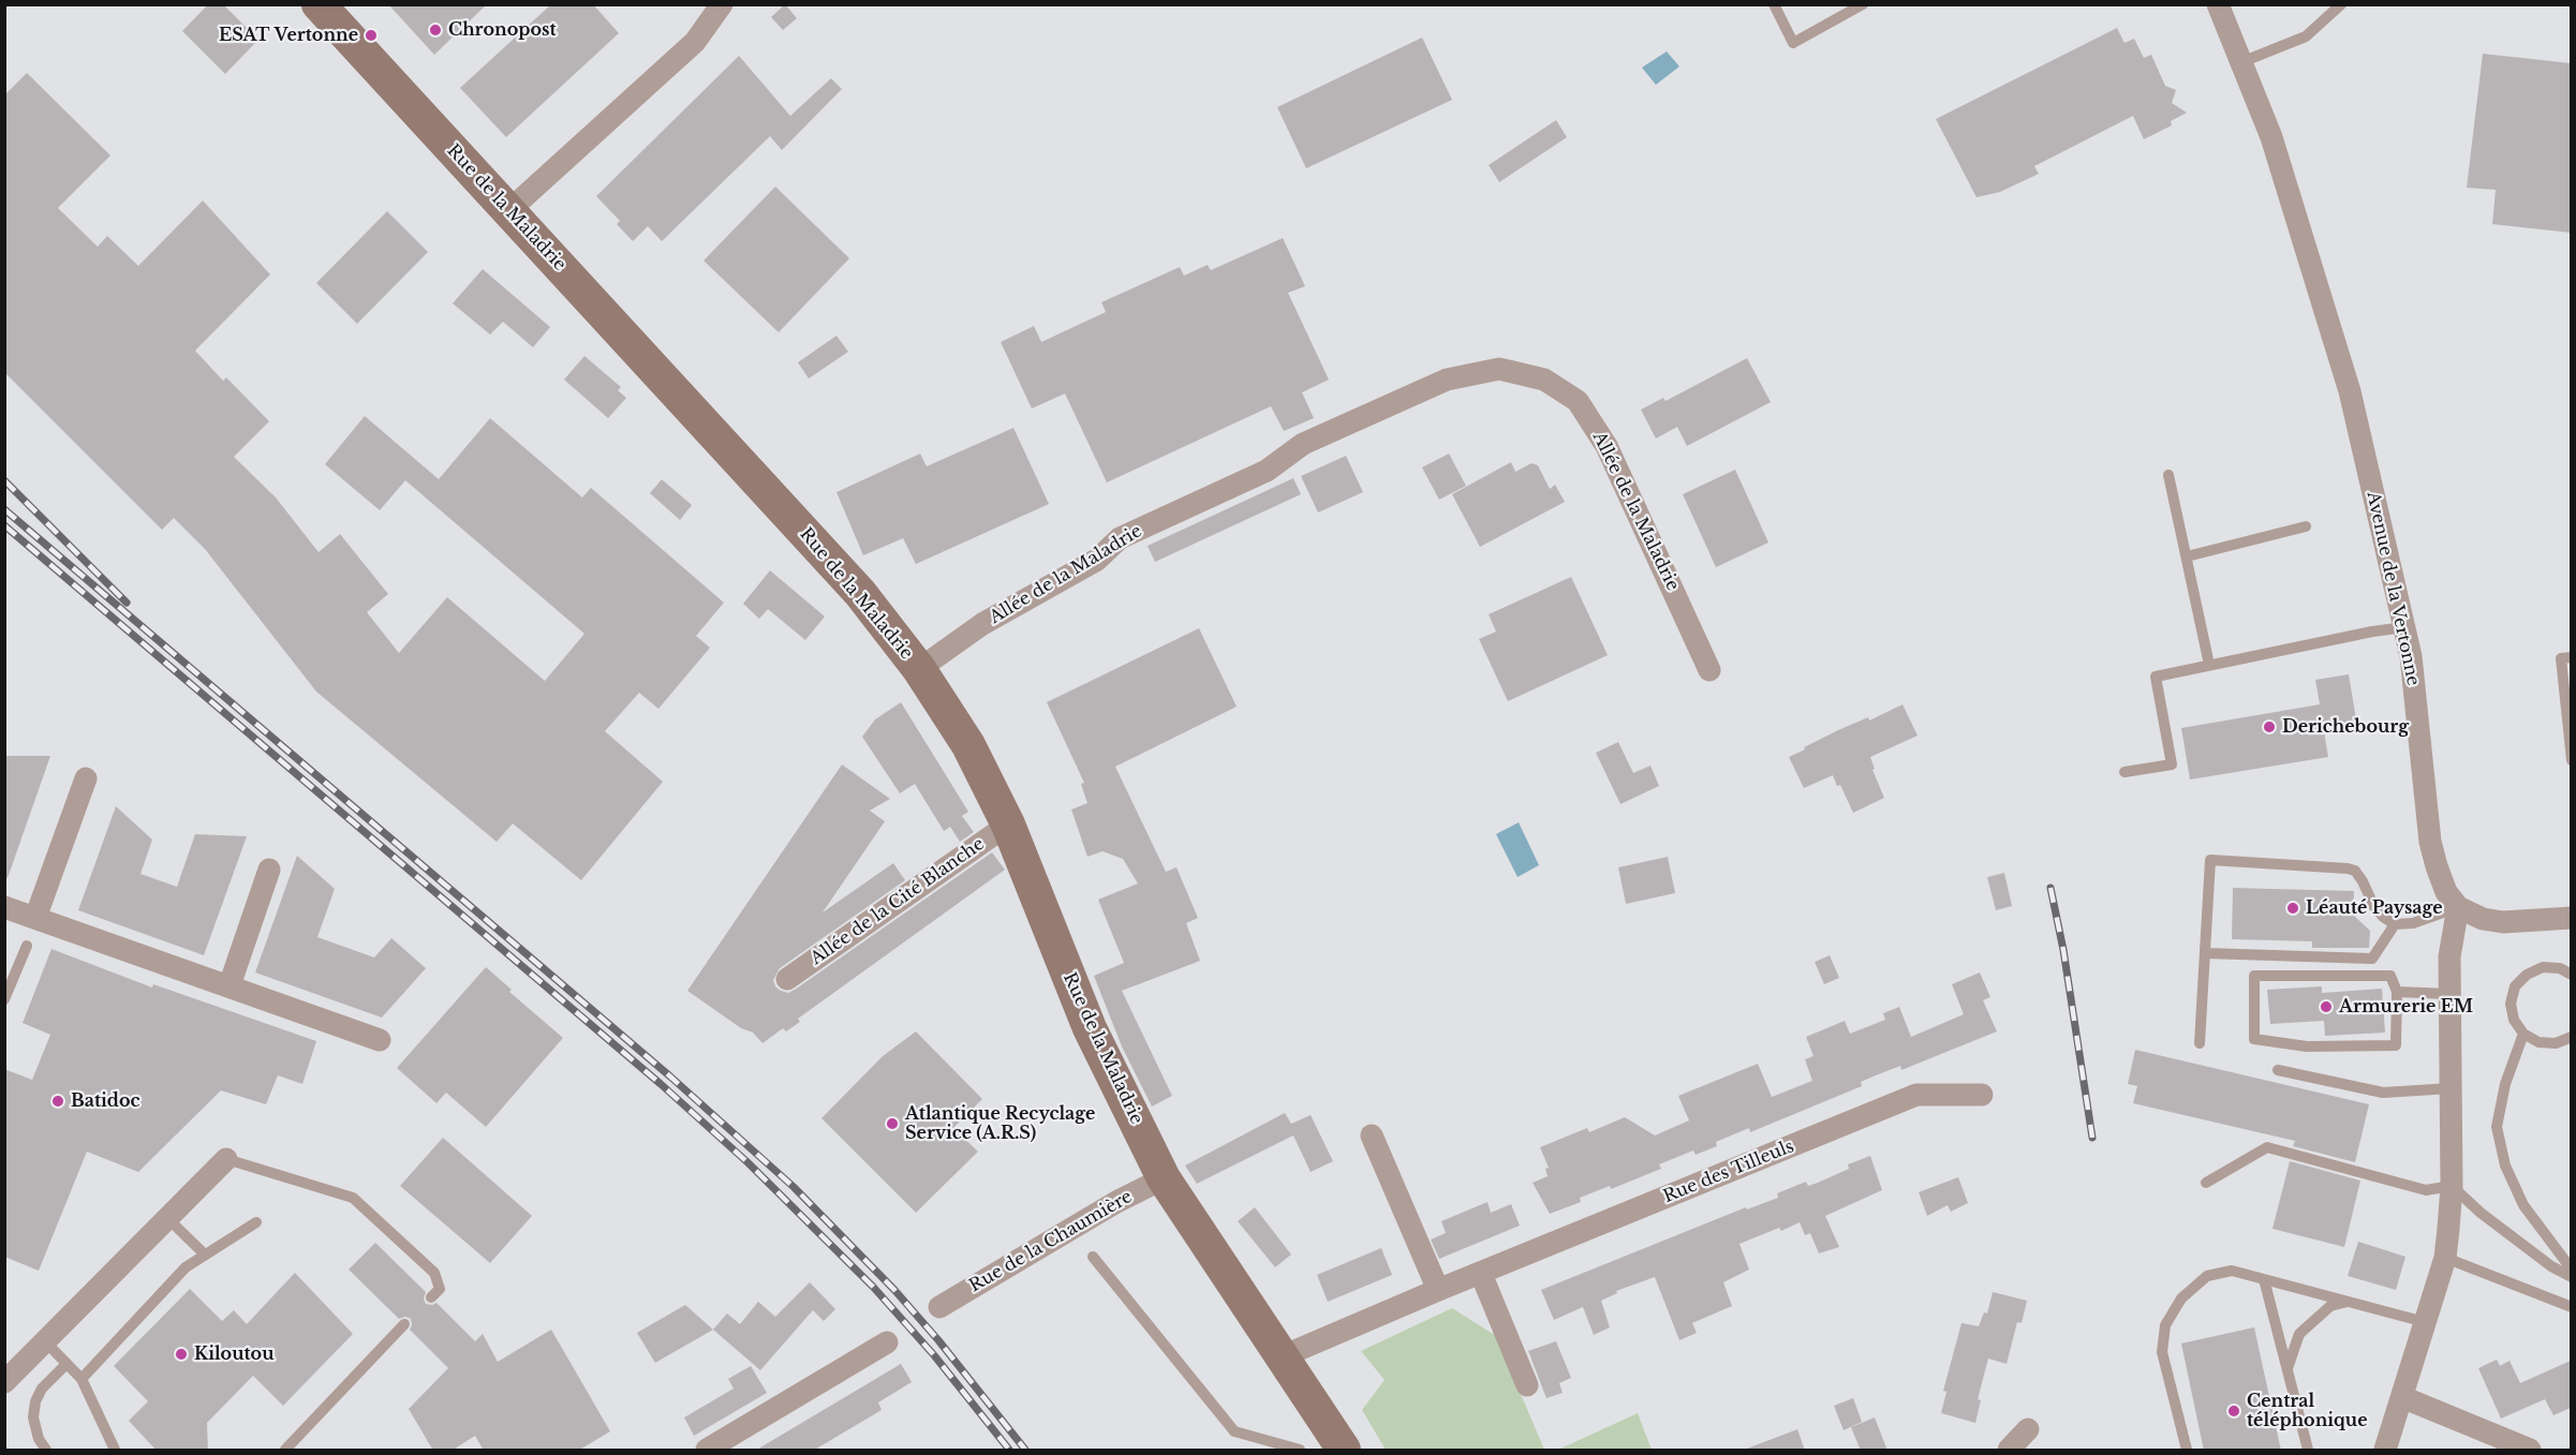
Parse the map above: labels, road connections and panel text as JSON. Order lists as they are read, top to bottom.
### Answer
{
  "streets": {
    "street": [
      "Rue de la Maladrie",
      "Allée de la Maladrie",
      "Avenue de la Vertonne",
      "Allée de la Cité Blanche",
      "Rue des Tilleuls",
      "Rue de la Chaumière"
    ]
  },
  "crossings": [
    ["Rue de la Maladrie", "Allée de la Maladrie"],
    ["Rue de la Maladrie", "Allée de la Cité Blanche"],
    ["Rue de la Maladrie", "Rue des Tilleuls"],
    ["Rue de la Maladrie", "Rue de la Chaumière"]
  ],
  "places": [
    "Chronopost",
    "ESAT Vertonne",
    "Derichebourg",
    "Léauté Paysage",
    "Armurerie EM",
    "Batidoc",
    "Atlantique Recyclage Service (A.R.S)",
    "Kiloutou",
    "Central téléphonique"
  ]
}
